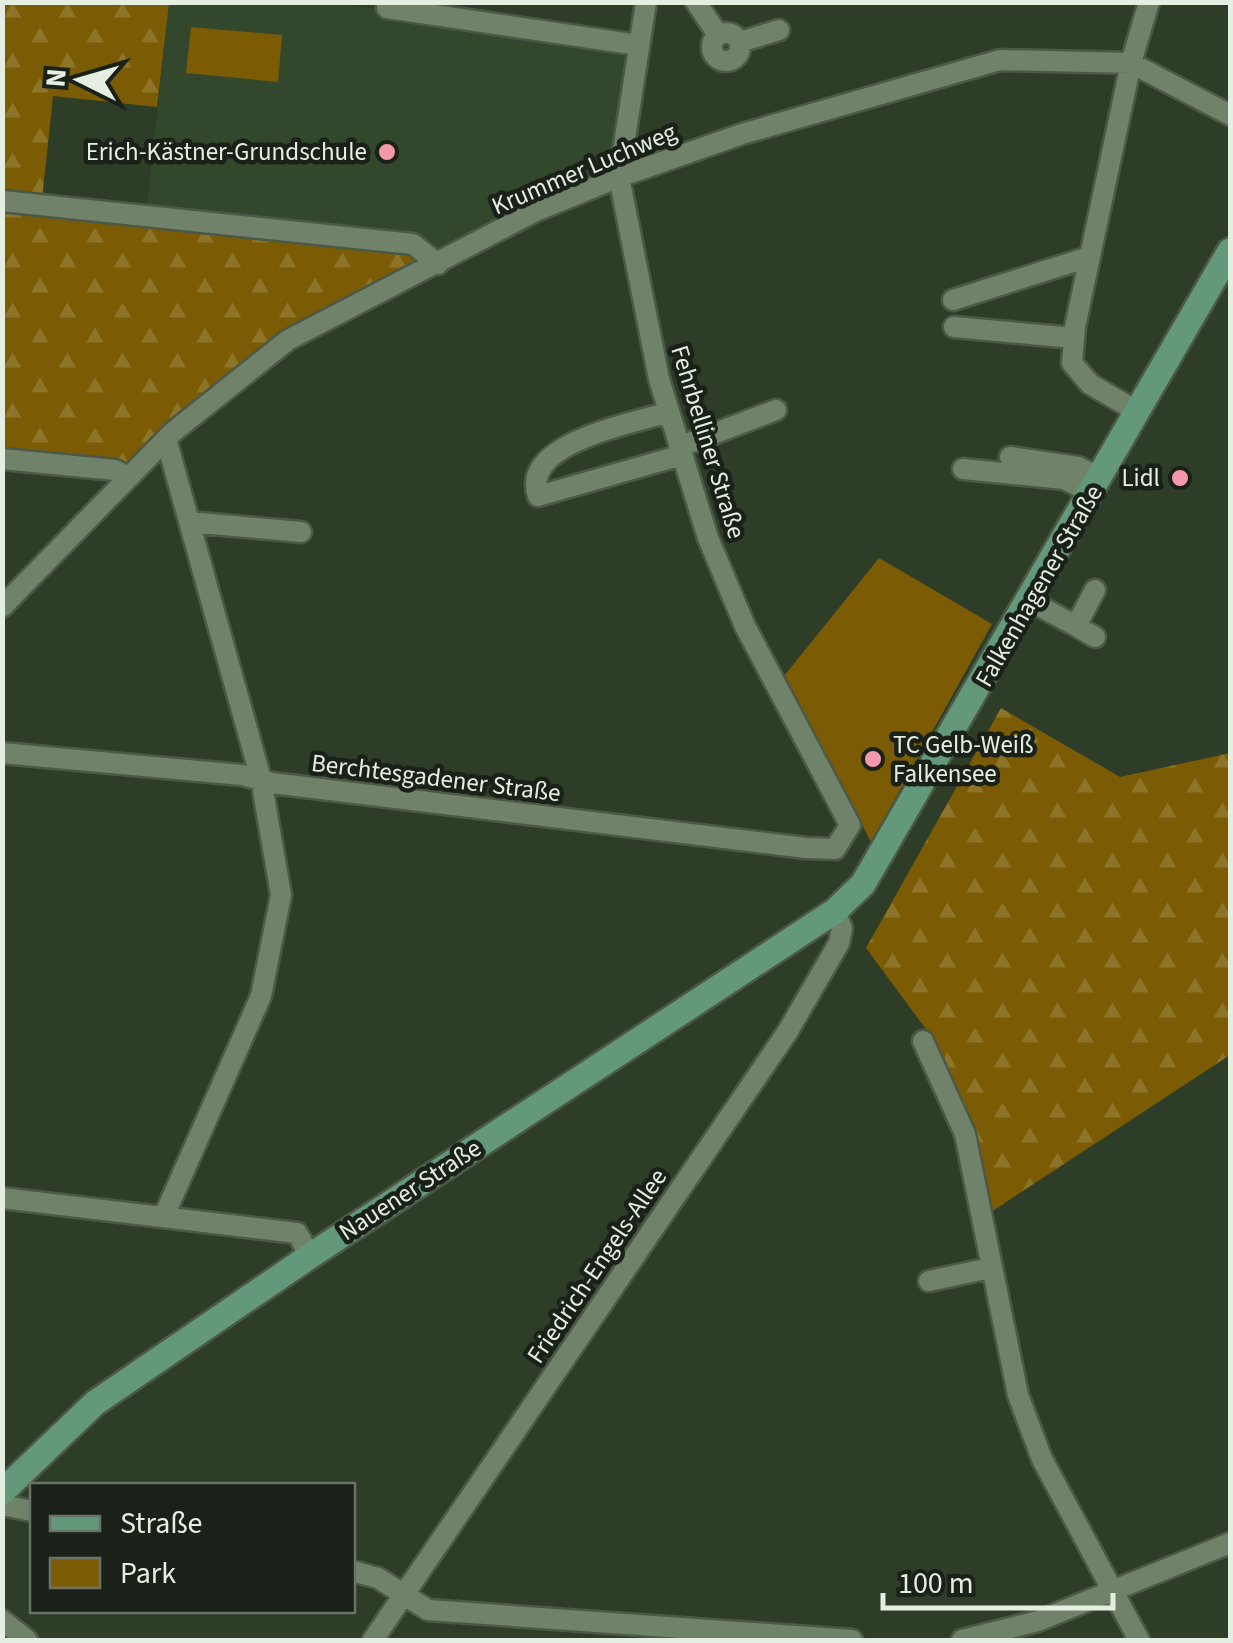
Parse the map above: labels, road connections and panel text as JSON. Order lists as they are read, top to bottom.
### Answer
{
  "streets": {
    "main road": ["Falkenhagener Straße", "Nauener Straße"],
    "street": [
      "Krummer Luchweg",
      "Fehrbelliner Straße",
      "Berchtesgadener Straße",
      "Friedrich-Engels-Allee"
    ]
  },
  "crossings": [
    ["Krummer Luchweg", "Fehrbelliner Straße"],
    ["Fehrbelliner Straße", "Berchtesgadener Straße"],
    ["Falkenhagener Straße", "Nauener Straße"],
    ["Falkenhagener Straße", "Friedrich-Engels-Allee"],
    ["Nauener Straße", "Friedrich-Engels-Allee"]
  ],
  "places": ["Erich-Kästner-Grundschule", "Lidl", "TC Gelb-Weiß Falkensee"],
  "legend": ["Straße", "Park"],
  "scale_bar": "100 m",
  "north": "left"
}
